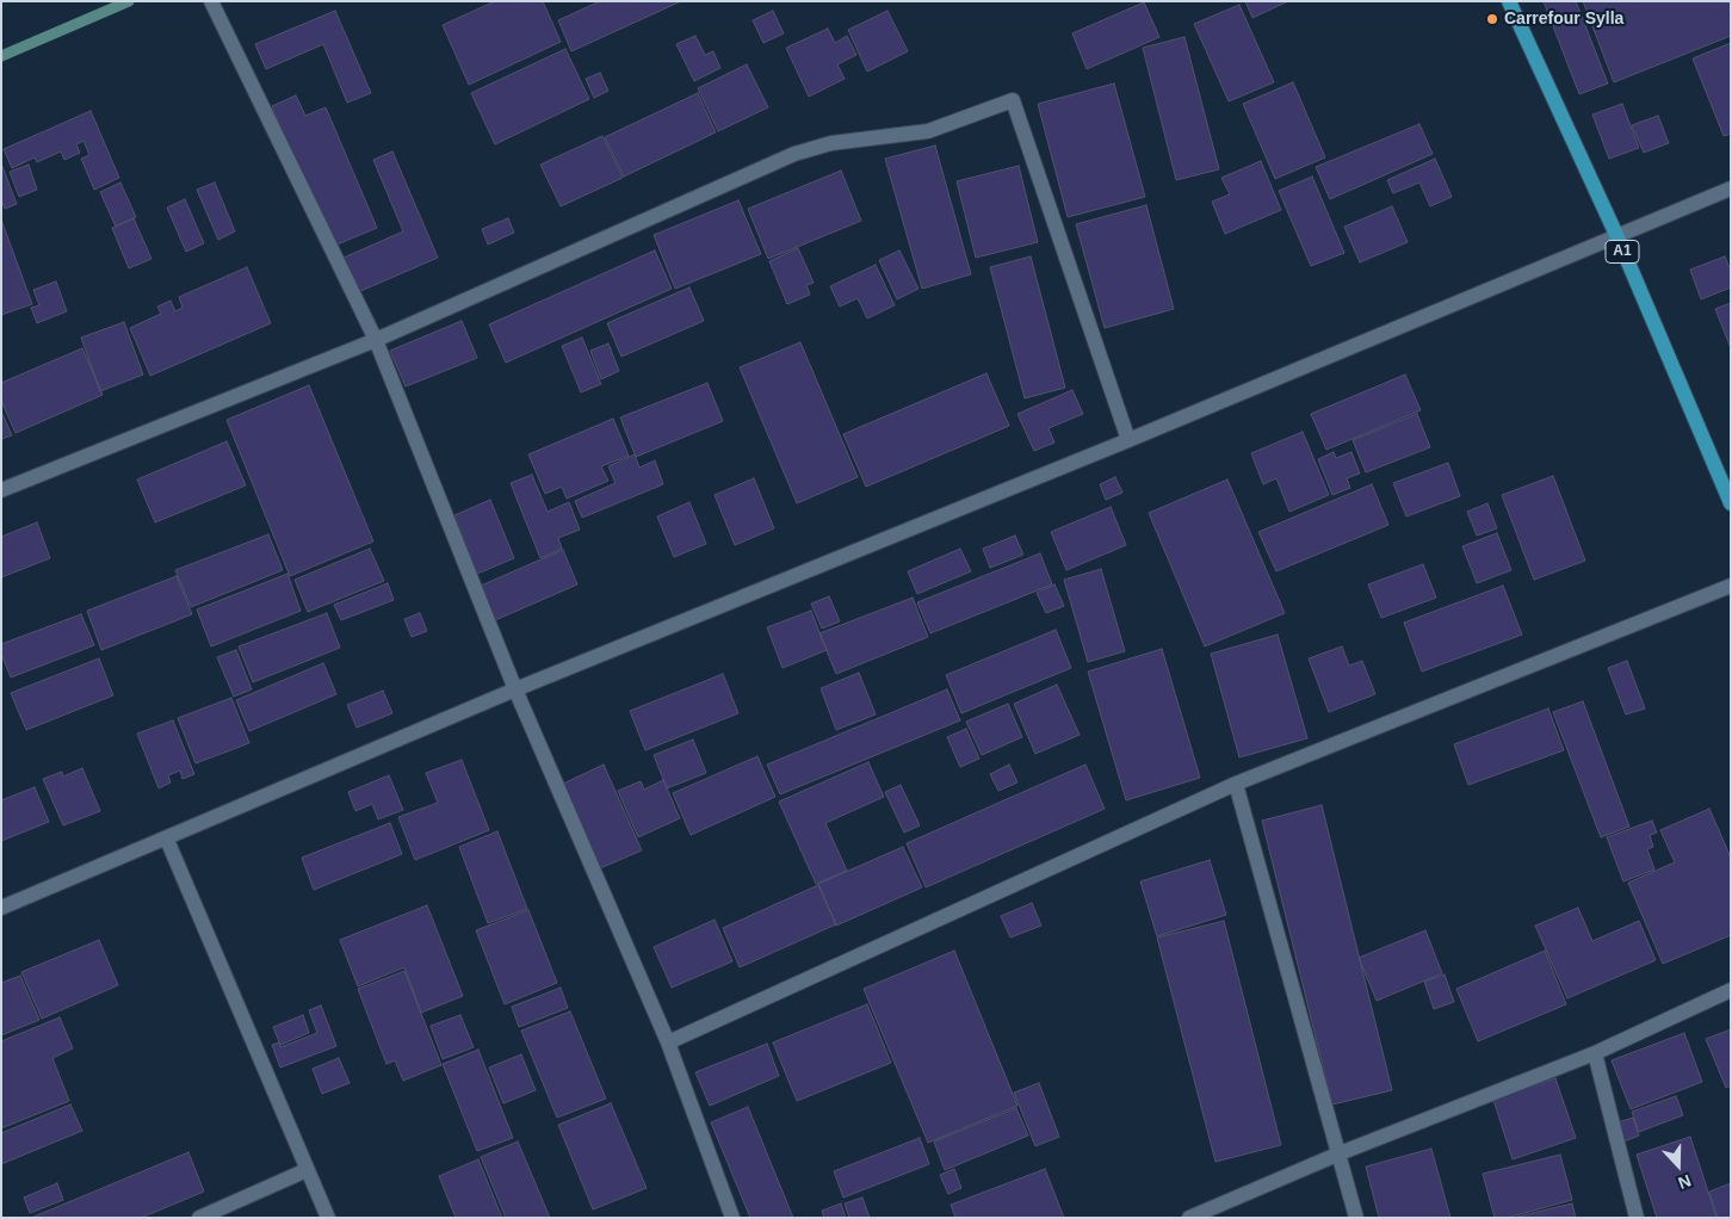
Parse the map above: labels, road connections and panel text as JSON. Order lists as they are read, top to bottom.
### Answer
{
  "streets": {
    "main road": ["A1"]
  },
  "places": ["Carrefour Sylla"],
  "north": "bottom"
}
